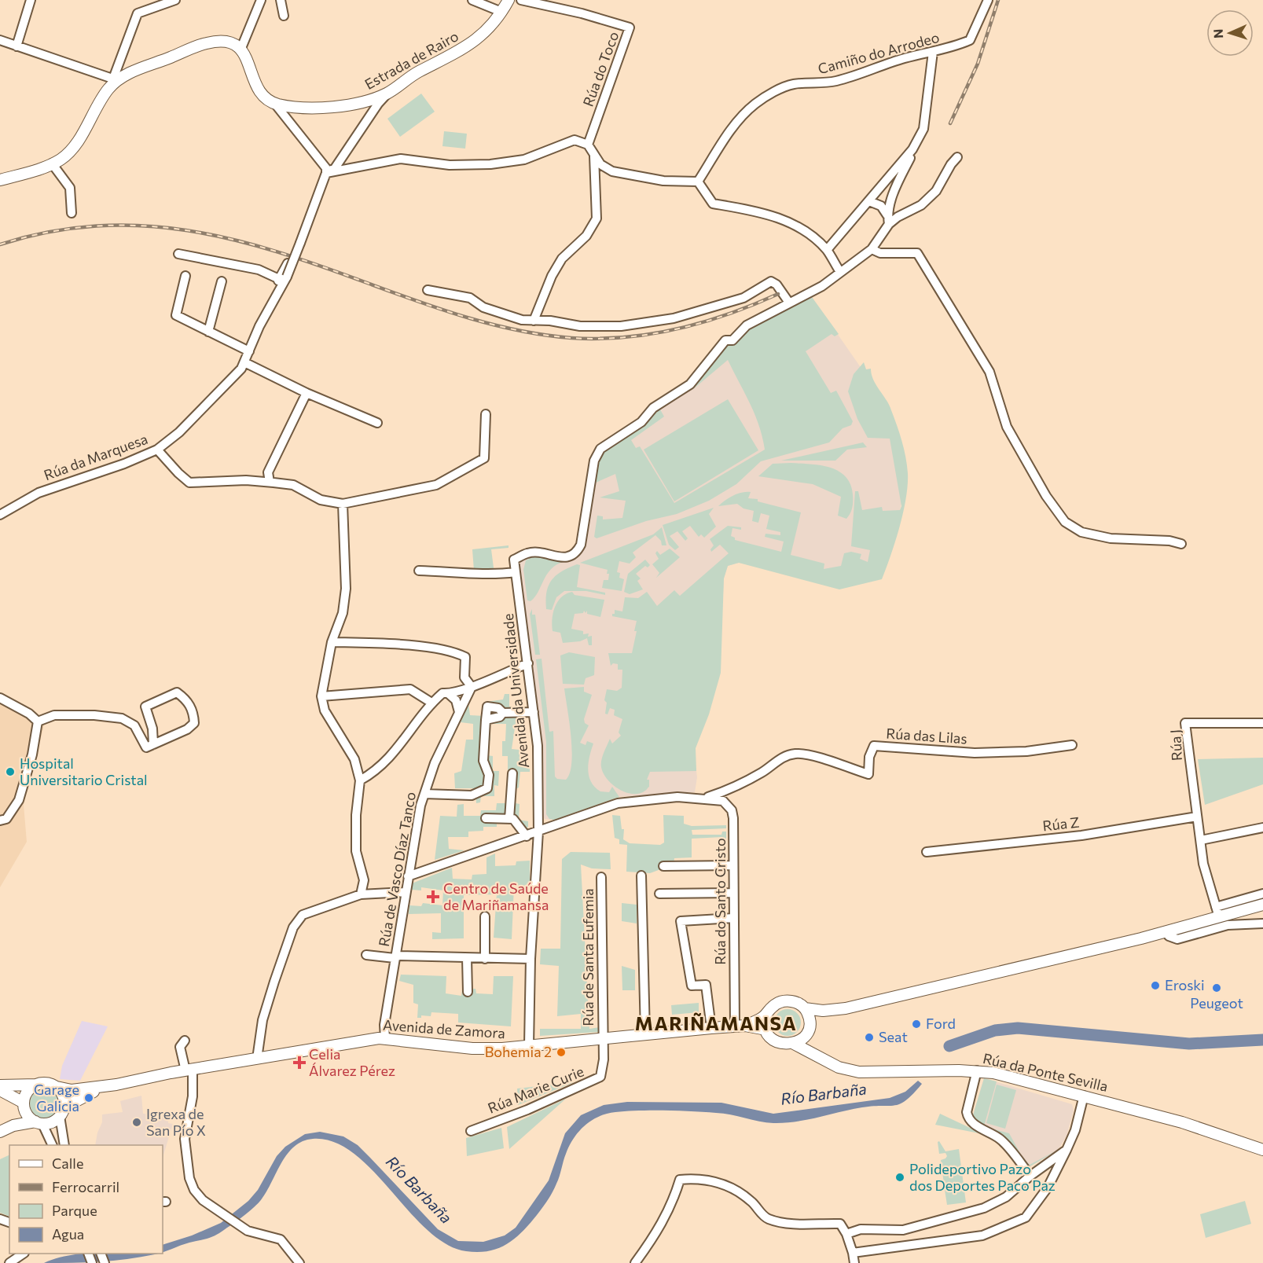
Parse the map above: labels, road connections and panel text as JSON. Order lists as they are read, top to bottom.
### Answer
{
  "streets": {
    "street": [
      "Camiño do Arrodeo",
      "Estrada de Rairo",
      "Rúa do Toco",
      "Rúa da Marquesa",
      "Avenida da Universidade",
      "Rúa das Lilas",
      "Rúa J",
      "Rúa Z",
      "Rúa de Vasco Díaz Tanco",
      "Rúa do Santo Cristo",
      "Rúa de Santa Eufemia",
      "Avenida de Zamora",
      "Rúa da Ponte Sevilla",
      "Rúa Marie Curie"
    ]
  },
  "crossings": [
    ["Avenida da Universidade", "Avenida de Zamora"],
    ["Rúa das Lilas", "Rúa do Santo Cristo"],
    ["Rúa J", "Rúa Z"],
    ["Rúa de Vasco Díaz Tanco", "Avenida de Zamora"],
    ["Rúa do Santo Cristo", "Avenida de Zamora"],
    ["Rúa de Santa Eufemia", "Avenida de Zamora"],
    ["Rúa de Santa Eufemia", "Rúa Marie Curie"],
    ["Avenida de Zamora", "Rúa da Ponte Sevilla"],
    ["Avenida de Zamora", "Rúa Marie Curie"]
  ],
  "districts": ["MARIÑAMANSA"],
  "water": ["Río Barbaña"],
  "places": {
    "other": [
      "Hospital Universitario Cristal",
      "Eroski",
      "Peugeot",
      "Ford",
      "Seat",
      "Bohemia 2",
      "Garage Galicia",
      "Igrexa de San Pío X",
      "Polideportivo Pazo dos Deportes Paco Paz"
    ],
    "health": ["Centro de Saúde de Mariñamansa", "Celia Álvarez Pérez"]
  },
  "legend": [
    "Calle",
    "Ferrocarril",
    "Parque",
    "Agua"
  ],
  "north": "left"
}
